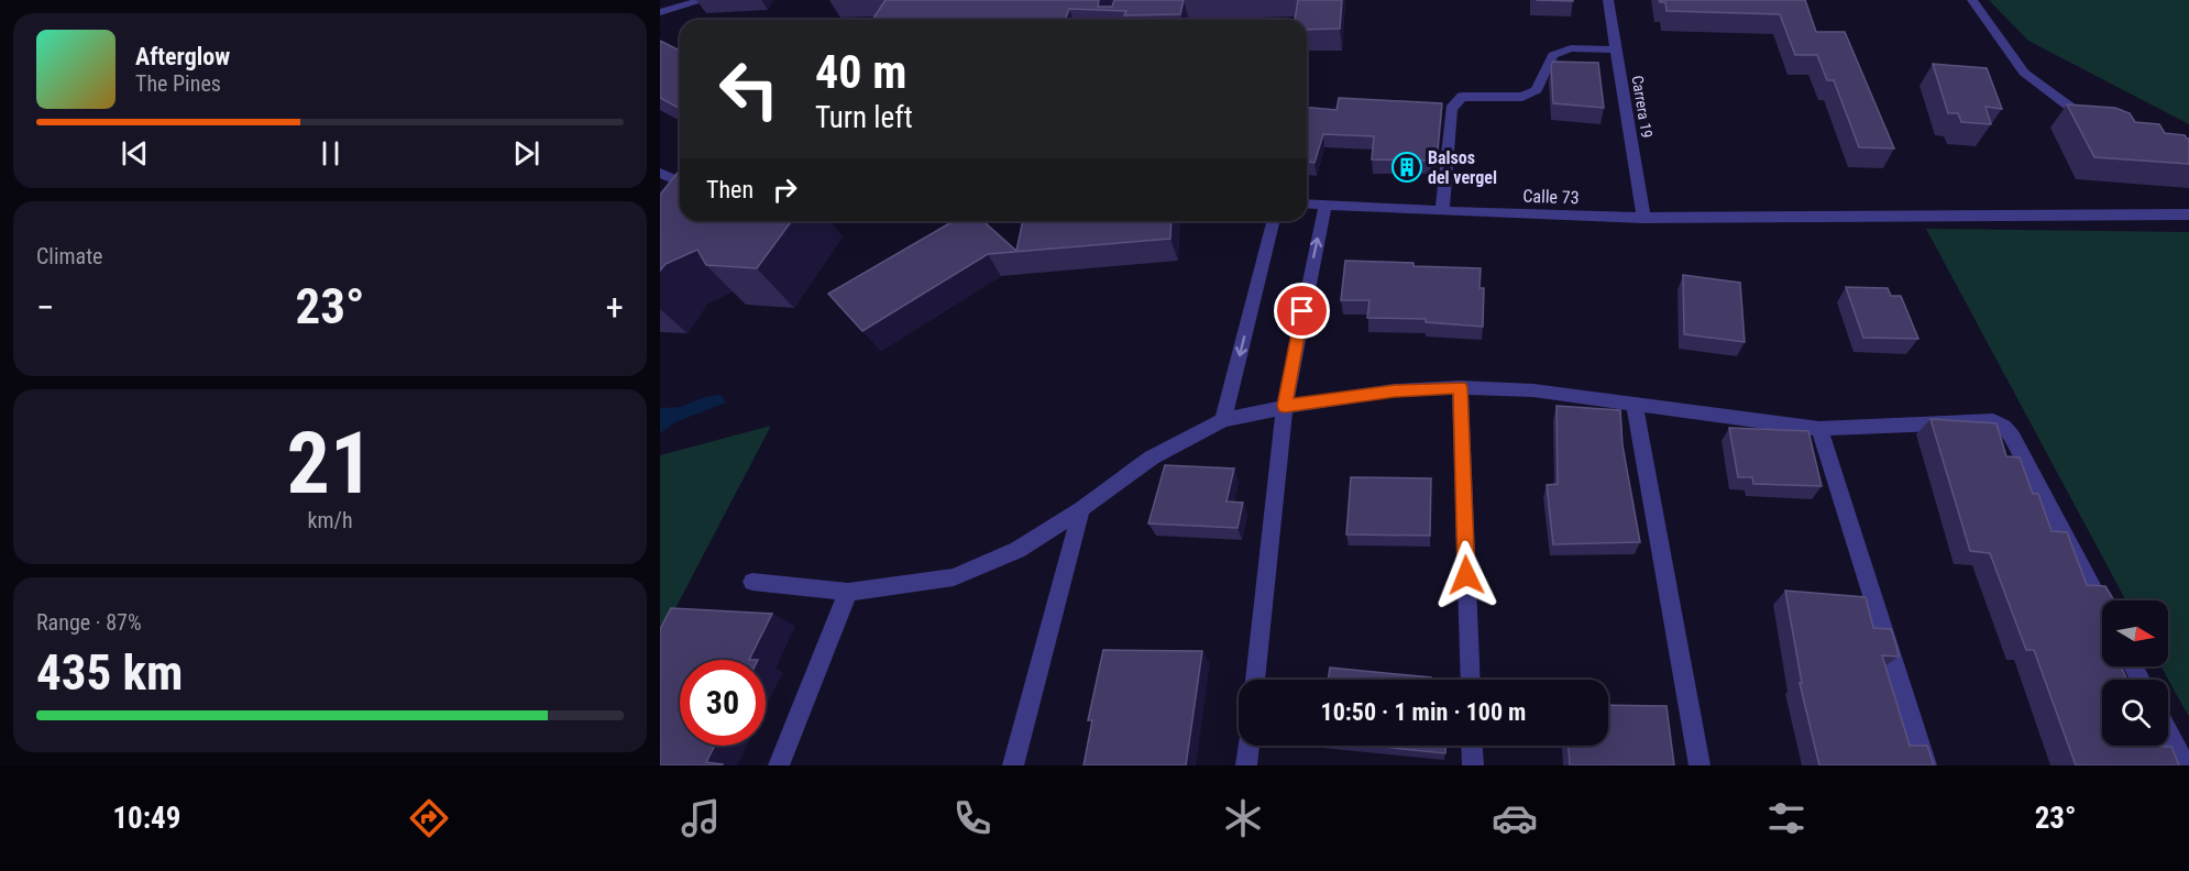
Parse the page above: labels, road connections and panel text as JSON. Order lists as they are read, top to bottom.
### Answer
{
  "streets": {
    "street": ["Carrera 19", "Calle 73"]
  },
  "crossings": [
    ["Carrera 19", "Calle 73"]
  ],
  "places": {
    "building": ["Balsos del vergel"]
  },
  "north": "right",
  "page": {
    "turn": ["40 m", "Turn left"],
    "song": ["Afterglow", "The Pines"],
    "then": "Then",
    "tile": [
      "Climate",
      ["21", "km/h"],
      ["Range · 87%", "435 km"]
    ],
    "heat": ["−", "23°", "+"],
    "limit": "30",
    "trip": "10:50 · 1 min · 100 m",
    "tabs": ["10:49", "23°"]
  }
}
